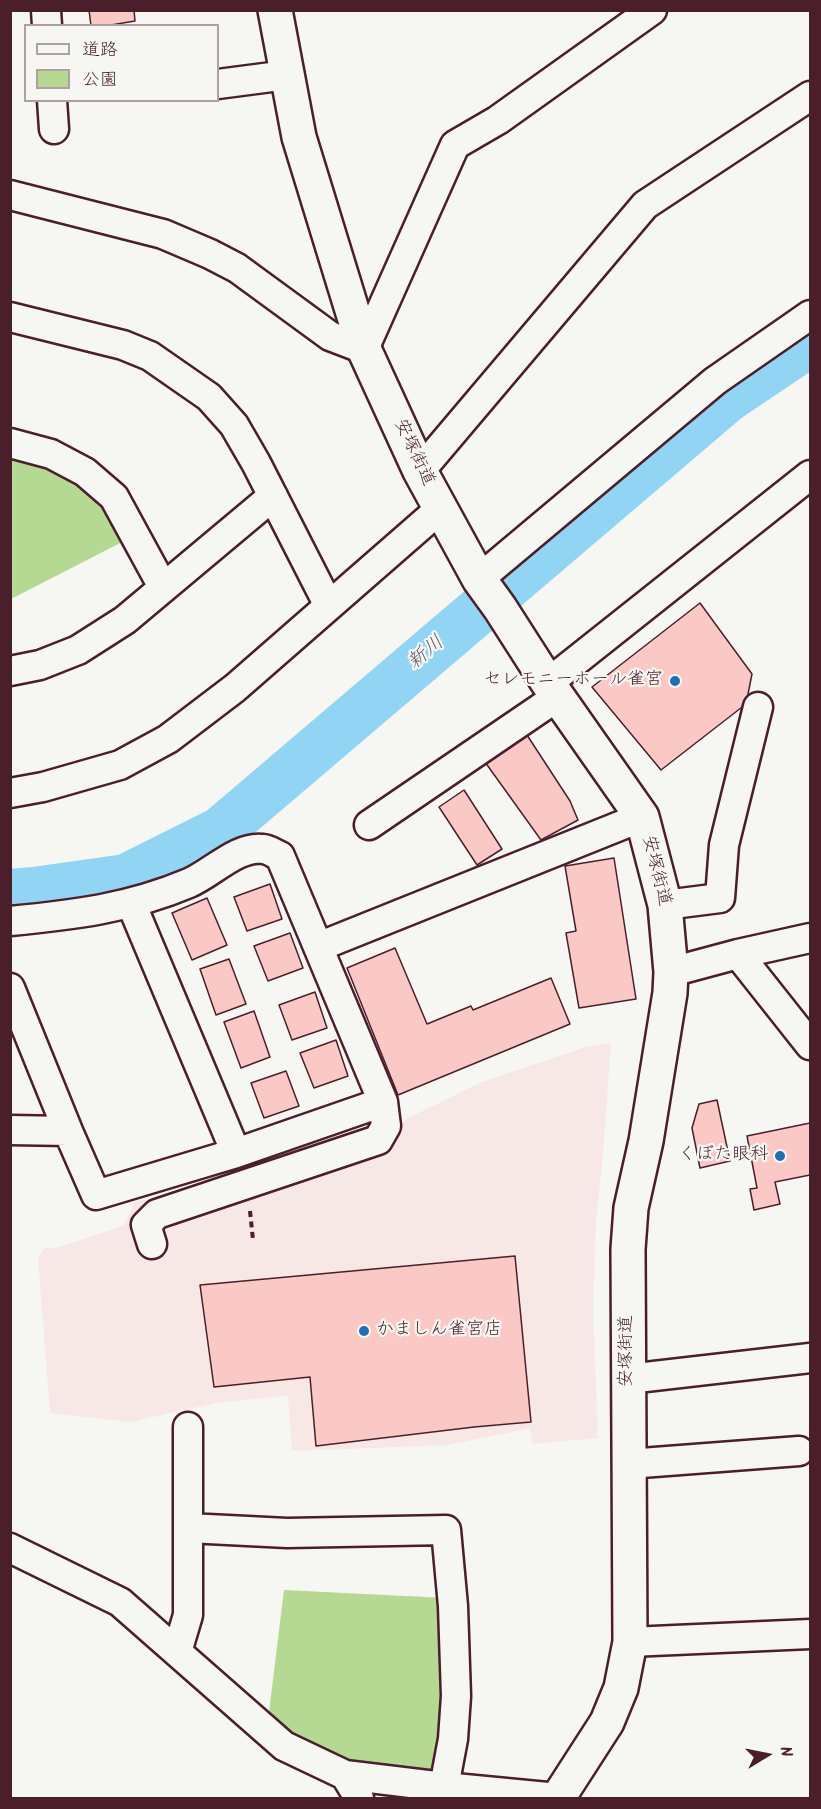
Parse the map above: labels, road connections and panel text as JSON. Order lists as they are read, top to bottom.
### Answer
{
  "streets": {
    "main road": ["安塚街道"]
  },
  "water": ["新川"],
  "places": ["セレモニーホール雀宮", "くぼた眼科", "かましん雀宮店"],
  "legend": ["道路", "公園"],
  "north": "right"
}
